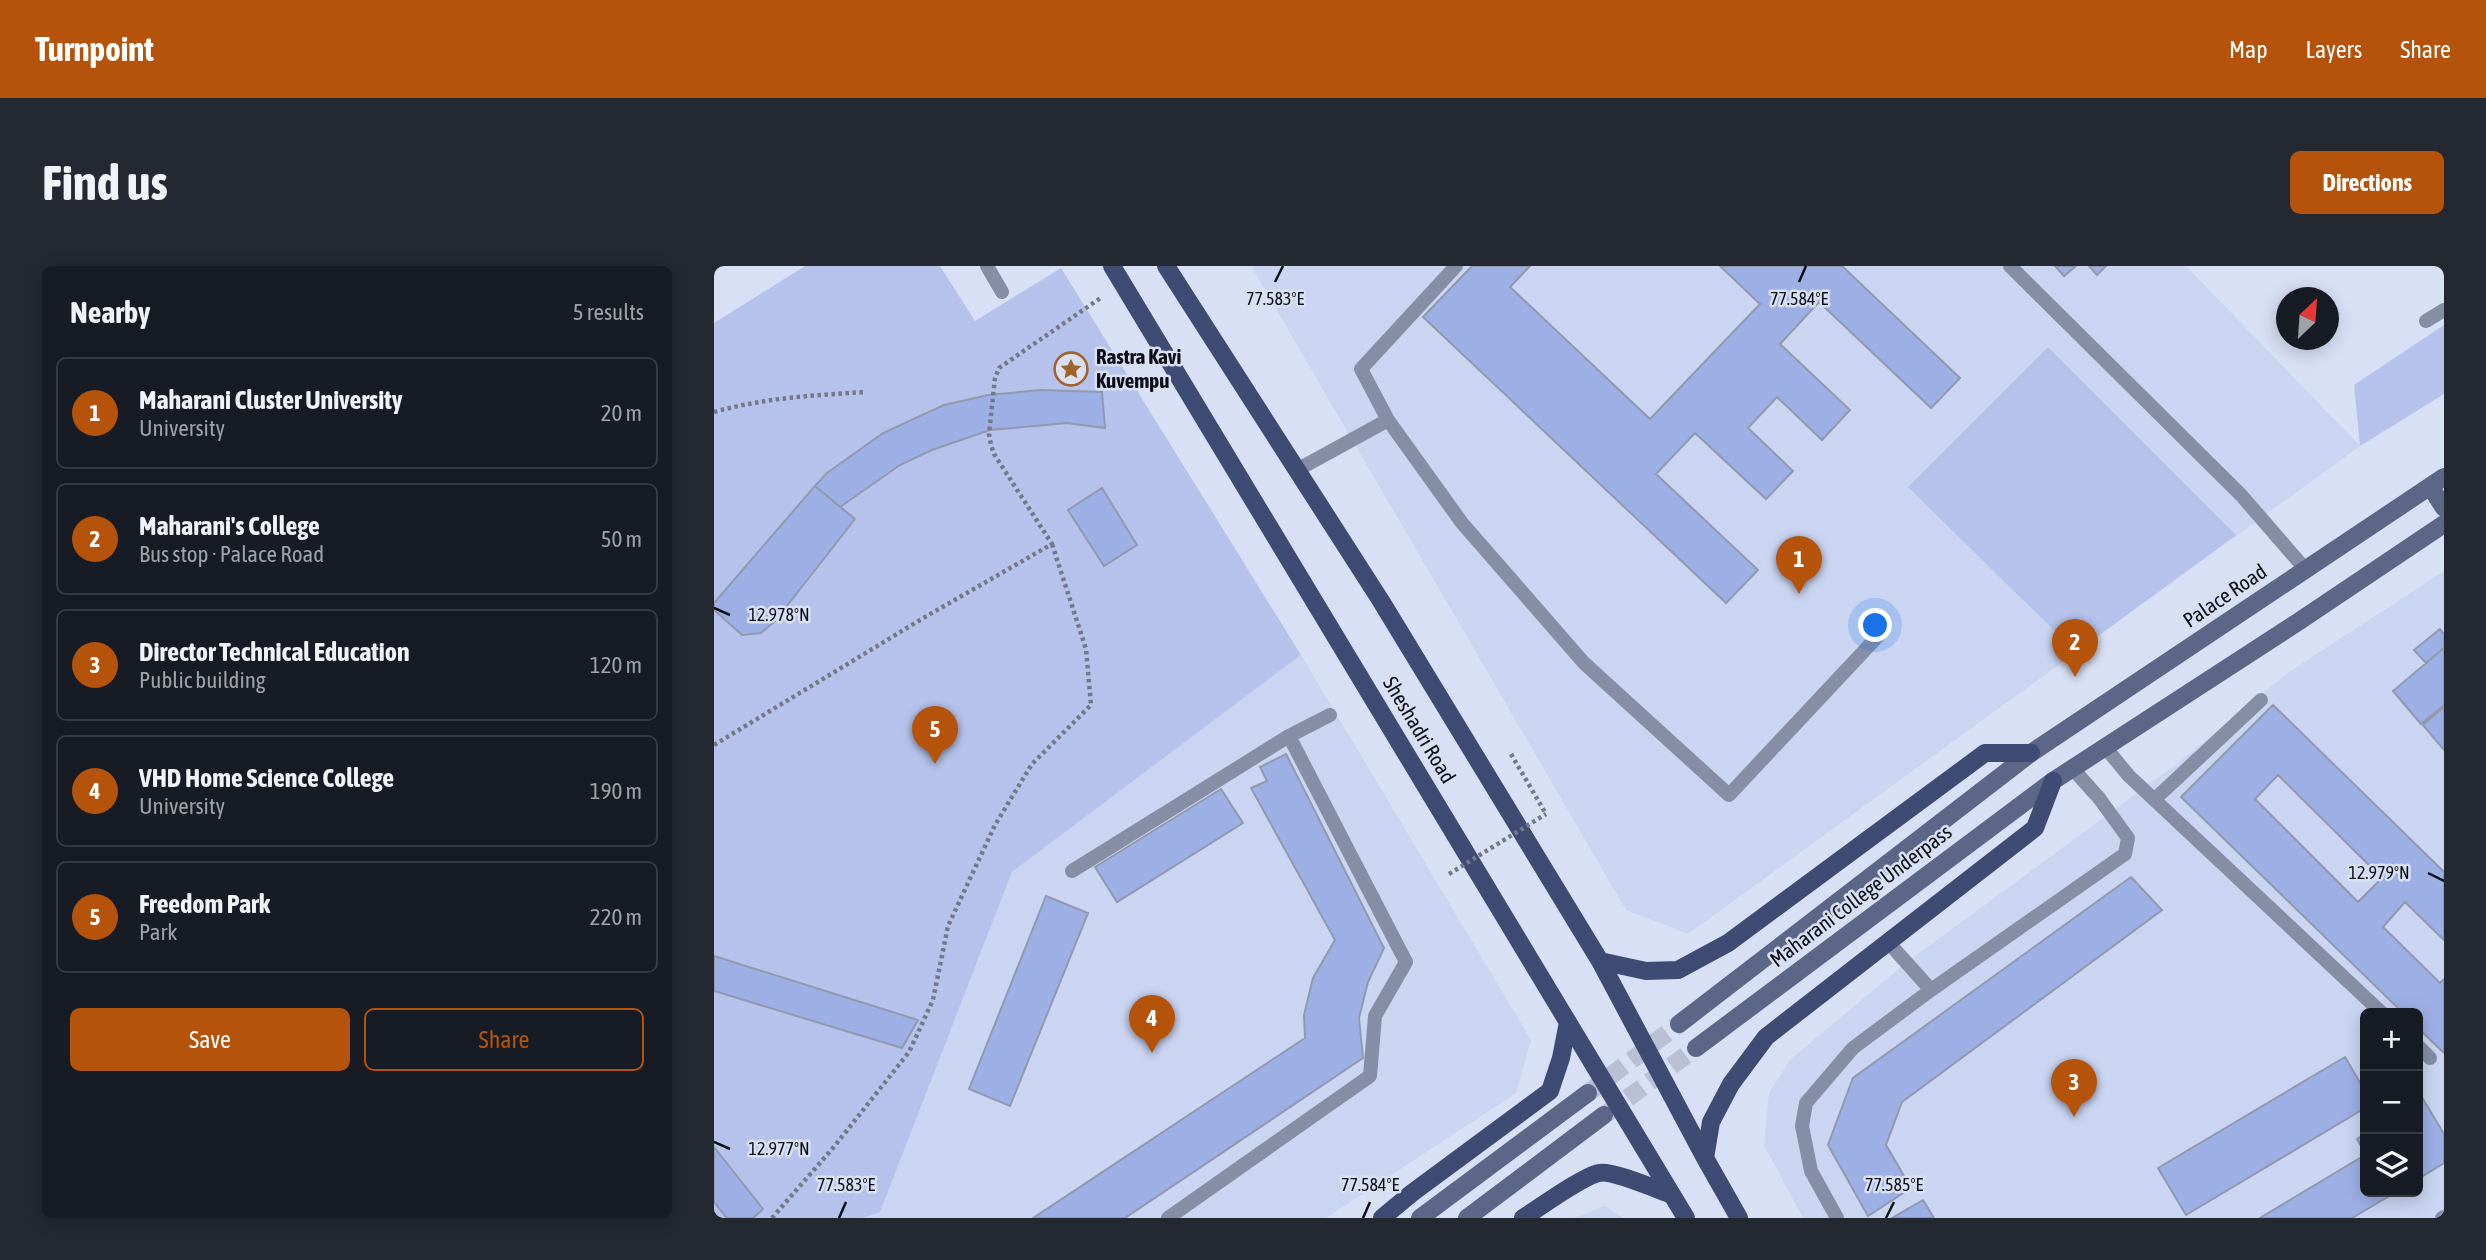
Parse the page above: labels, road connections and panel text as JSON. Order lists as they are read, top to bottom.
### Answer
{
  "streets": {
    "main road": ["Palace Road", "Sheshadri Road", "Maharani College Underpass"]
  },
  "crossings": [
    ["Palace Road", "Maharani College Underpass"]
  ],
  "places": {
    "place": ["Rastra Kavi Kuvempu"]
  },
  "north": "top right",
  "page": {
    "header": "Turnpoint",
    "nav": ["Map", "Layers", "Share"],
    "buttons": [
      "Directions",
      ["Save", "Share"]
    ],
    "title": "Find us",
    "heading": ["Nearby", "5 results"],
    "list": [
      {
        "mark": "1",
        "name": "Maharani Cluster University",
        "note": "University",
        "value": "20 m"
      },
      {
        "mark": "2",
        "name": "Maharani's College",
        "note": "Bus stop · Palace Road",
        "value": "50 m"
      },
      {
        "mark": "3",
        "name": "Director Technical Education",
        "note": "Public building",
        "value": "120 m"
      },
      {
        "mark": "4",
        "name": "VHD Home Science College",
        "note": "University",
        "value": "190 m"
      },
      {
        "mark": "5",
        "name": "Freedom Park",
        "note": "Park",
        "value": "220 m"
      }
    ],
    "pins": [
      "1",
      "2",
      "5",
      "4",
      "3"
    ],
    "map_buttons": ["+", "−"]
  },
  "coordinates": [
    "77.583°E",
    "77.584°E",
    "12.978°N",
    "12.979°N",
    "12.977°N",
    "77.585°E"
  ]
}
